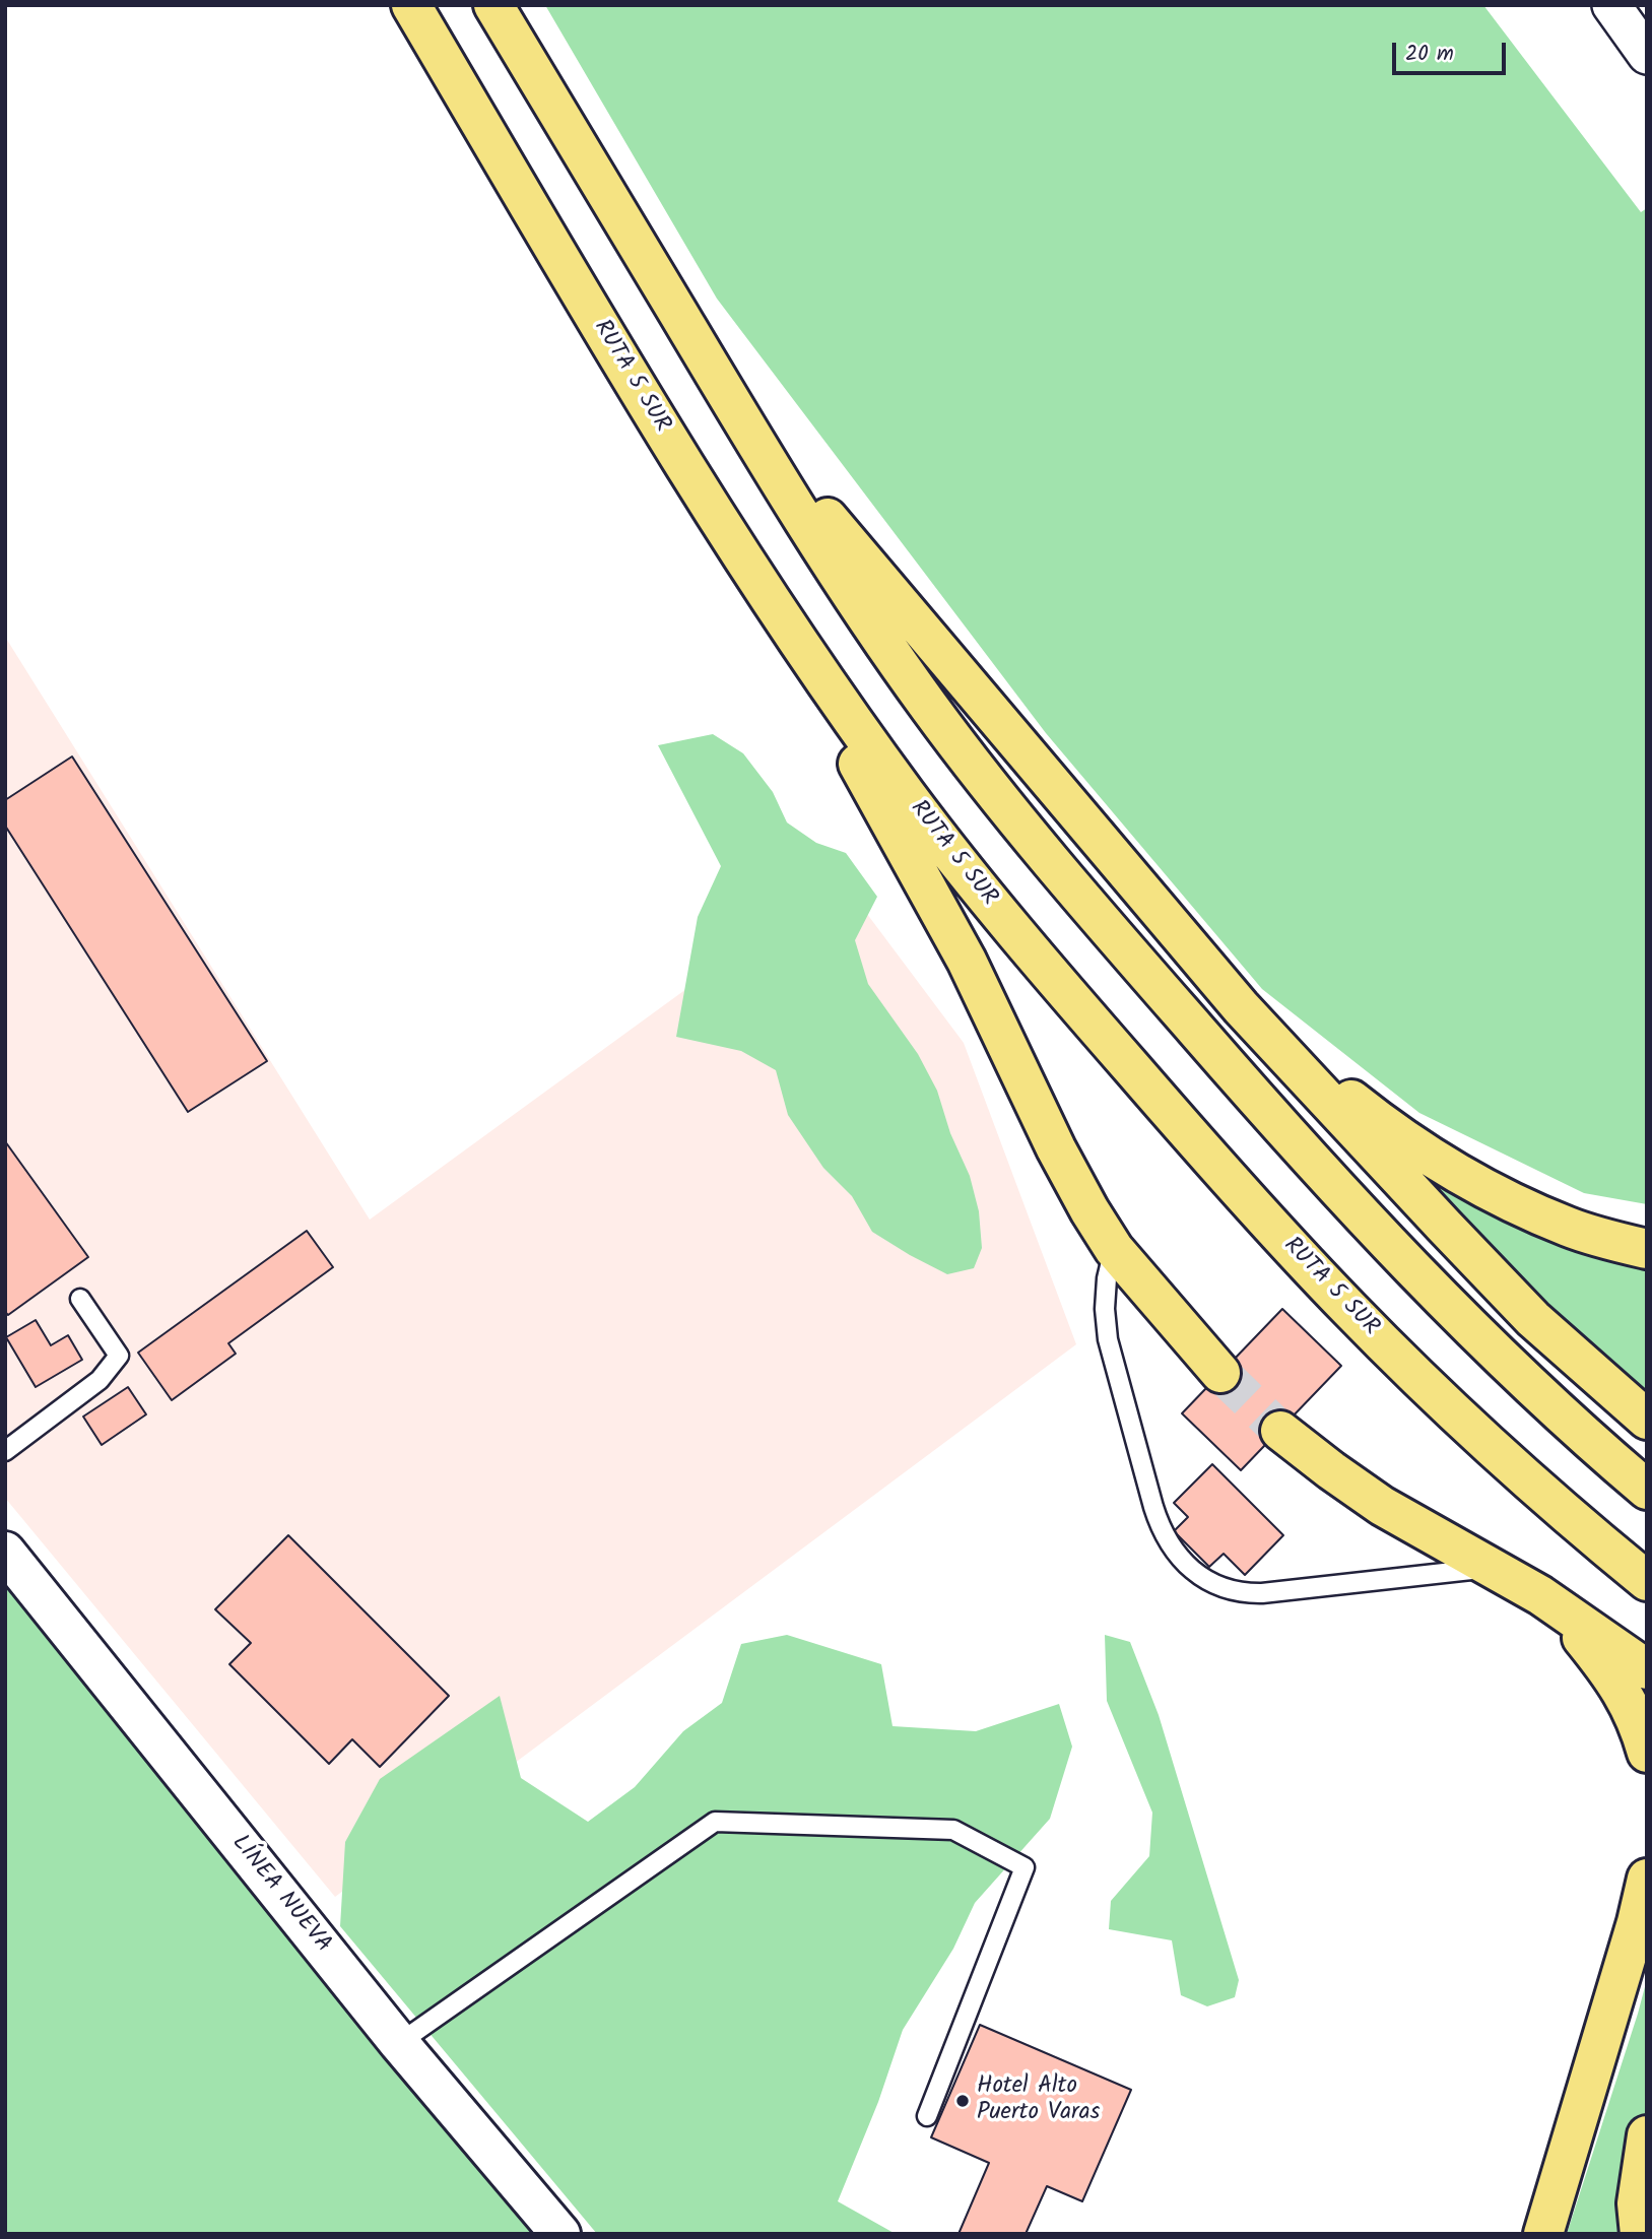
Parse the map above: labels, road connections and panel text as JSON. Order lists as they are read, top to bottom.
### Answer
{
  "streets": {
    "highway": ["RUTA 5 SUR"],
    "street": ["LÍNEA NUEVA"]
  },
  "places": ["Hotel Alto Puerto Varas"],
  "scale_bar": "20 m"
}
